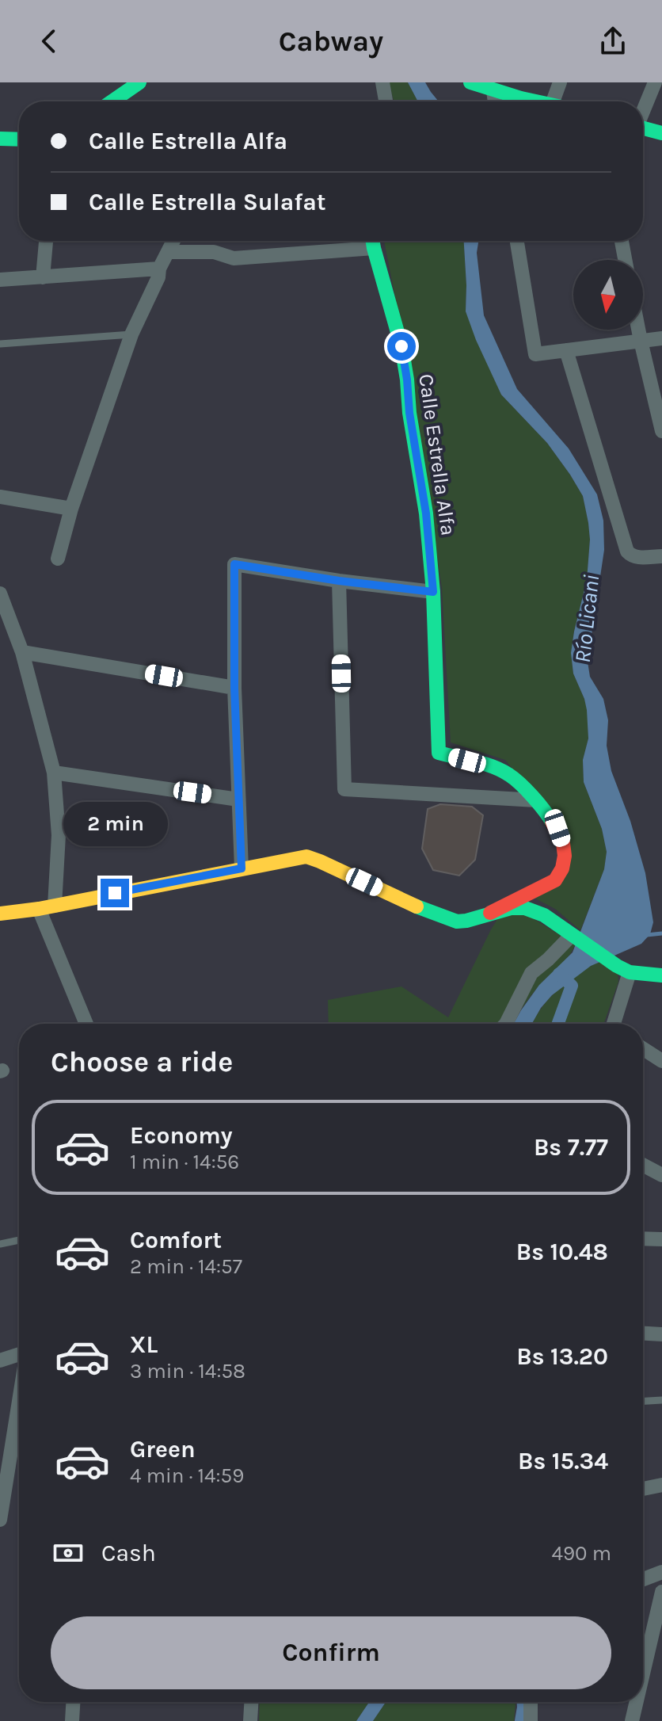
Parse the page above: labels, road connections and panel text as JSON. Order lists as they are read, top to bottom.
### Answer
{
  "streets": {
    "street": ["Calle Estrella Alfa"]
  },
  "water": ["Río Licani"],
  "north": "bottom",
  "page": {
    "header": "Cabway",
    "banner": ["Calle Estrella Alfa", "Calle Estrella Sulafat"],
    "bubble": "2 min",
    "heading": "Choose a ride",
    "list": [
      {
        "name": "Economy",
        "note": "1 min · 14:56",
        "value": "Bs 7.77"
      },
      {
        "name": "Comfort",
        "note": "2 min · 14:57",
        "value": "Bs 10.48"
      },
      {
        "name": "XL",
        "note": "3 min · 14:58",
        "value": "Bs 13.20"
      },
      {
        "name": "Green",
        "note": "4 min · 14:59",
        "value": "Bs 15.34"
      }
    ],
    "pay": ["Cash", "490 m"],
    "buttons": "Confirm"
  }
}
